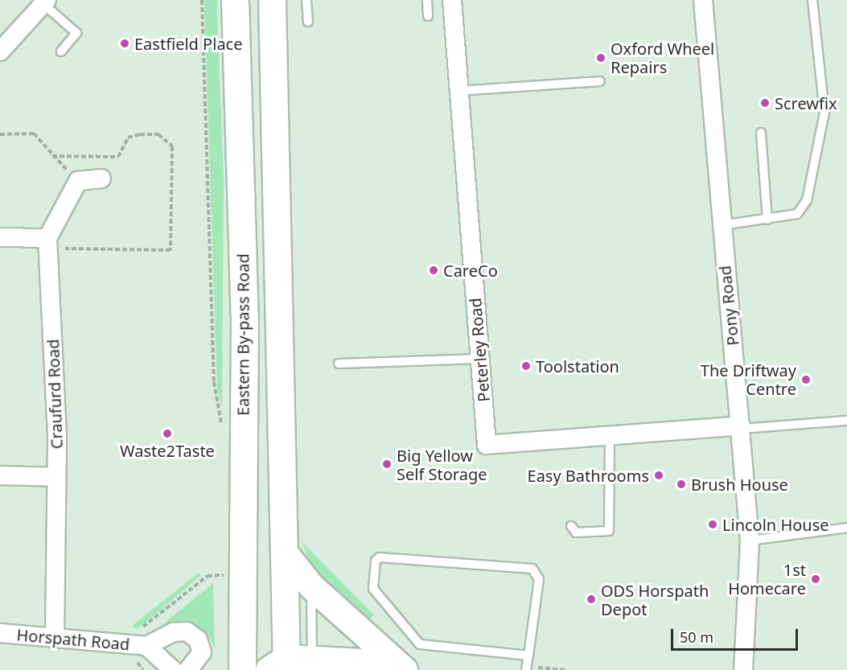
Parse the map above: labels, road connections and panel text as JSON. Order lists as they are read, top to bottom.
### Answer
{
  "streets": {
    "highway": ["Eastern By-pass Road"],
    "street": [
      "Pony Road",
      "Peterley Road",
      "Craufurd Road",
      "Horspath Road"
    ]
  },
  "crossings": [
    ["Pony Road", "Peterley Road"],
    ["Craufurd Road", "Horspath Road"]
  ],
  "places": [
    "Eastfield Place",
    "Oxford Wheel Repairs",
    "Screwfix",
    "CareCo",
    "Toolstation",
    "The Driftway Centre",
    "Waste2Taste",
    "Big Yellow Self Storage",
    "Easy Bathrooms",
    "Brush House",
    "Lincoln House",
    "1st Homecare",
    "ODS Horspath Depot"
  ],
  "scale_bar": "50 m"
}
